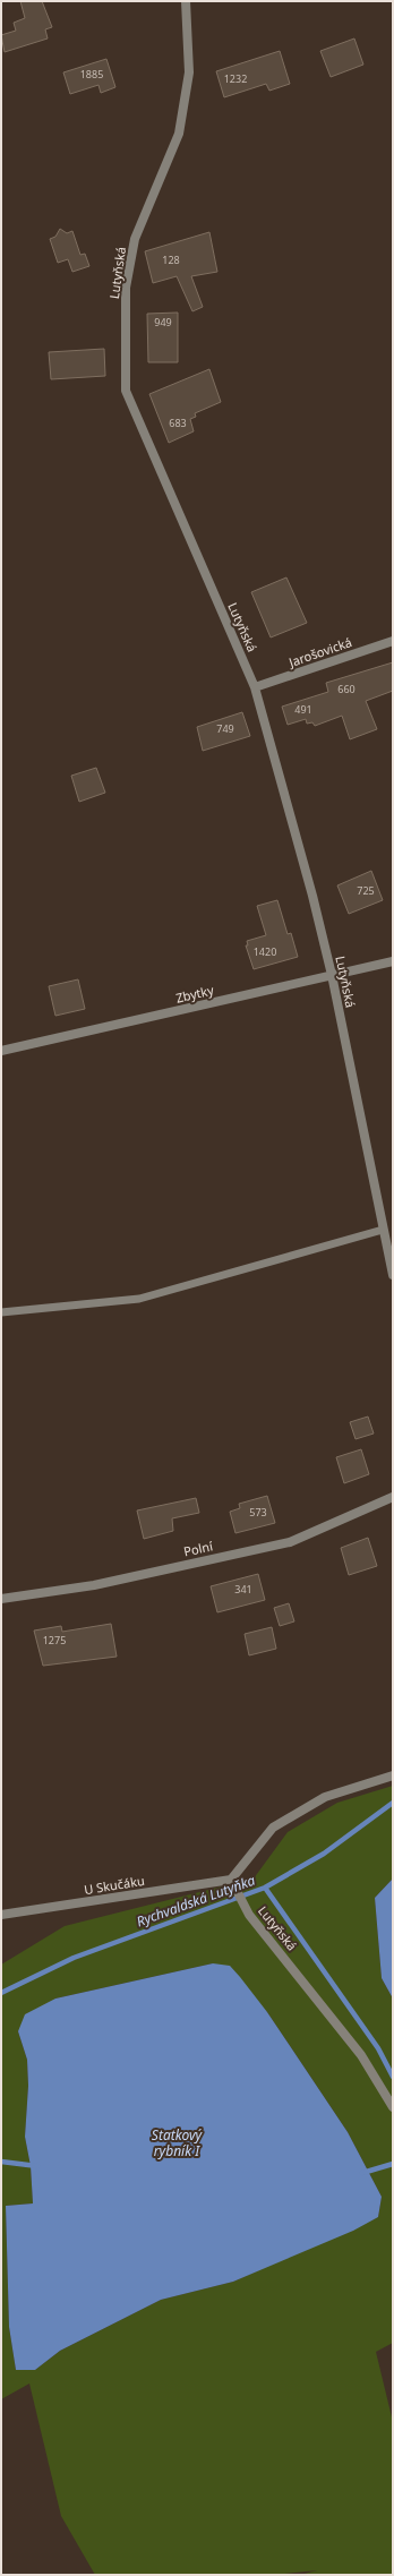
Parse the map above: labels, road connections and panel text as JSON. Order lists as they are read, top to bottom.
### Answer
{
  "streets": {
    "street": [
      "Lutyňská",
      "Jarošovická",
      "Zbytky",
      "Polní",
      "U Skučáku"
    ]
  },
  "crossings": [
    ["Lutyňská", "Jarošovická"],
    ["Lutyňská", "Zbytky"],
    ["Lutyňská", "U Skučáku"]
  ],
  "water": ["Rychvaldská Lutyňka", "Statkový rybník I"],
  "house_numbers": [
    "1885",
    "1232",
    "128",
    "949",
    "683",
    "660",
    "491",
    "749",
    "725",
    "1420",
    "573",
    "341",
    "1275"
  ]
}
